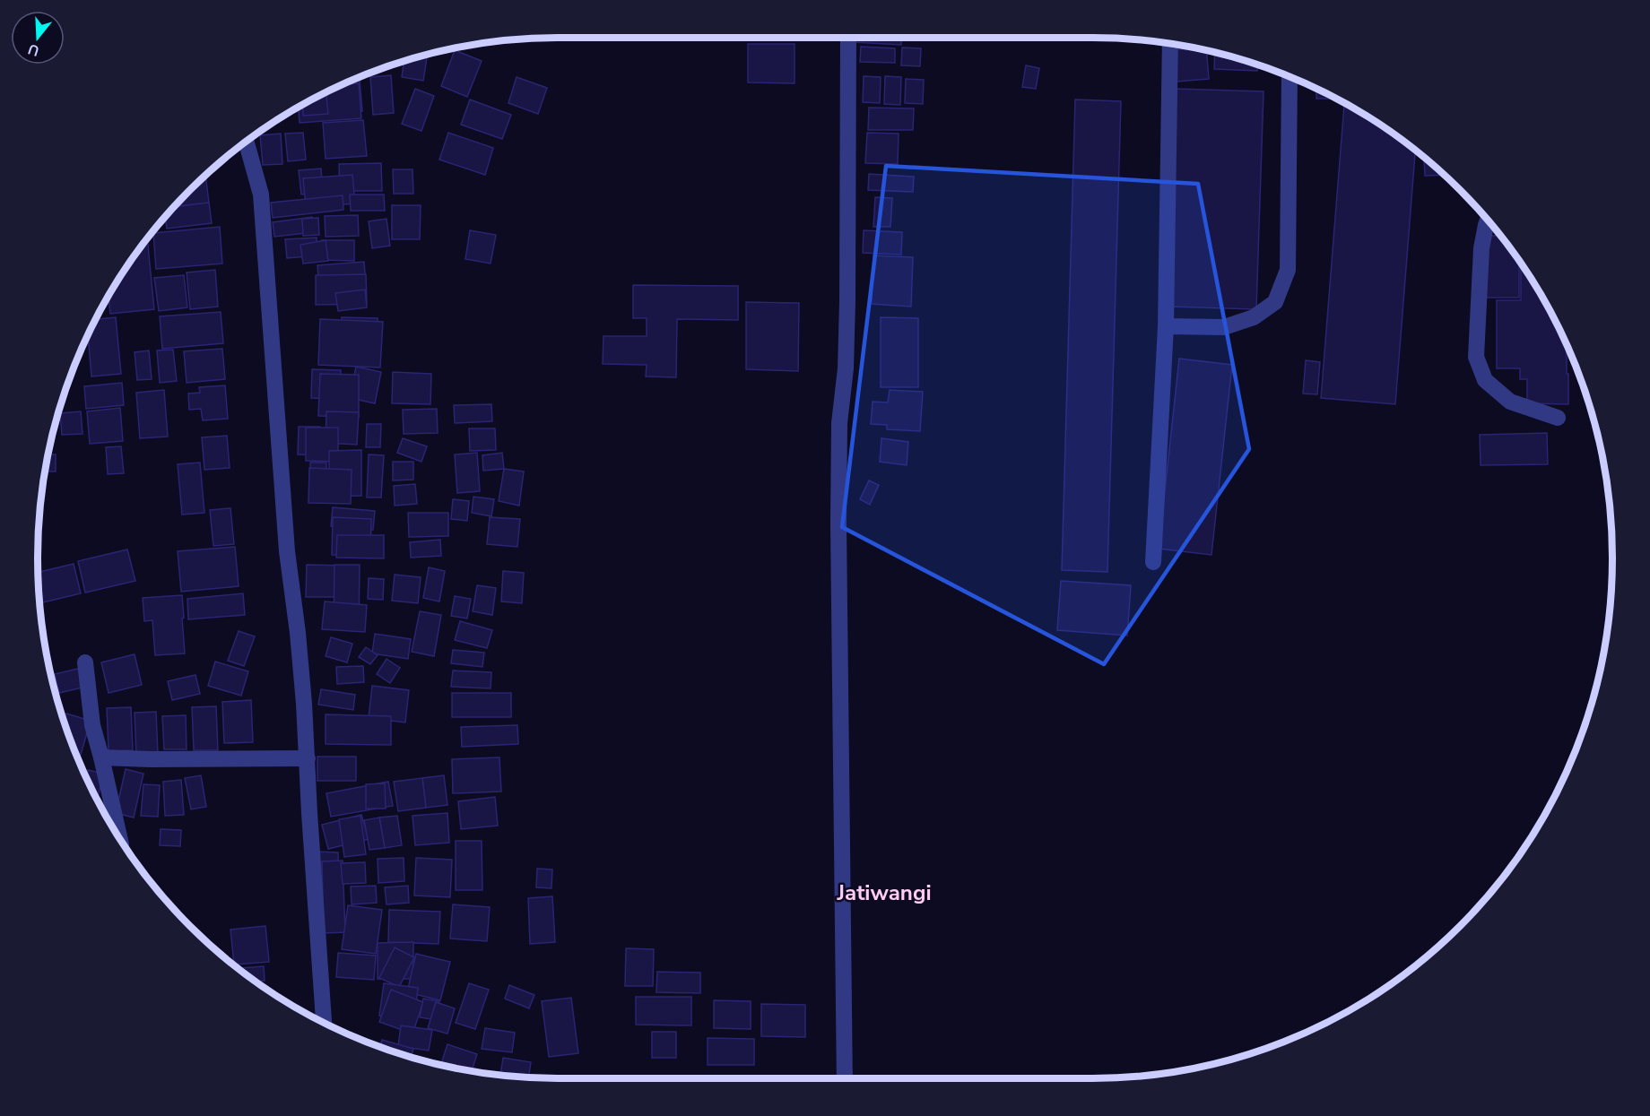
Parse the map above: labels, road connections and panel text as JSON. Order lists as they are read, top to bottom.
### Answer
{
  "districts": ["Jatiwangi"],
  "north": "bottom"
}
